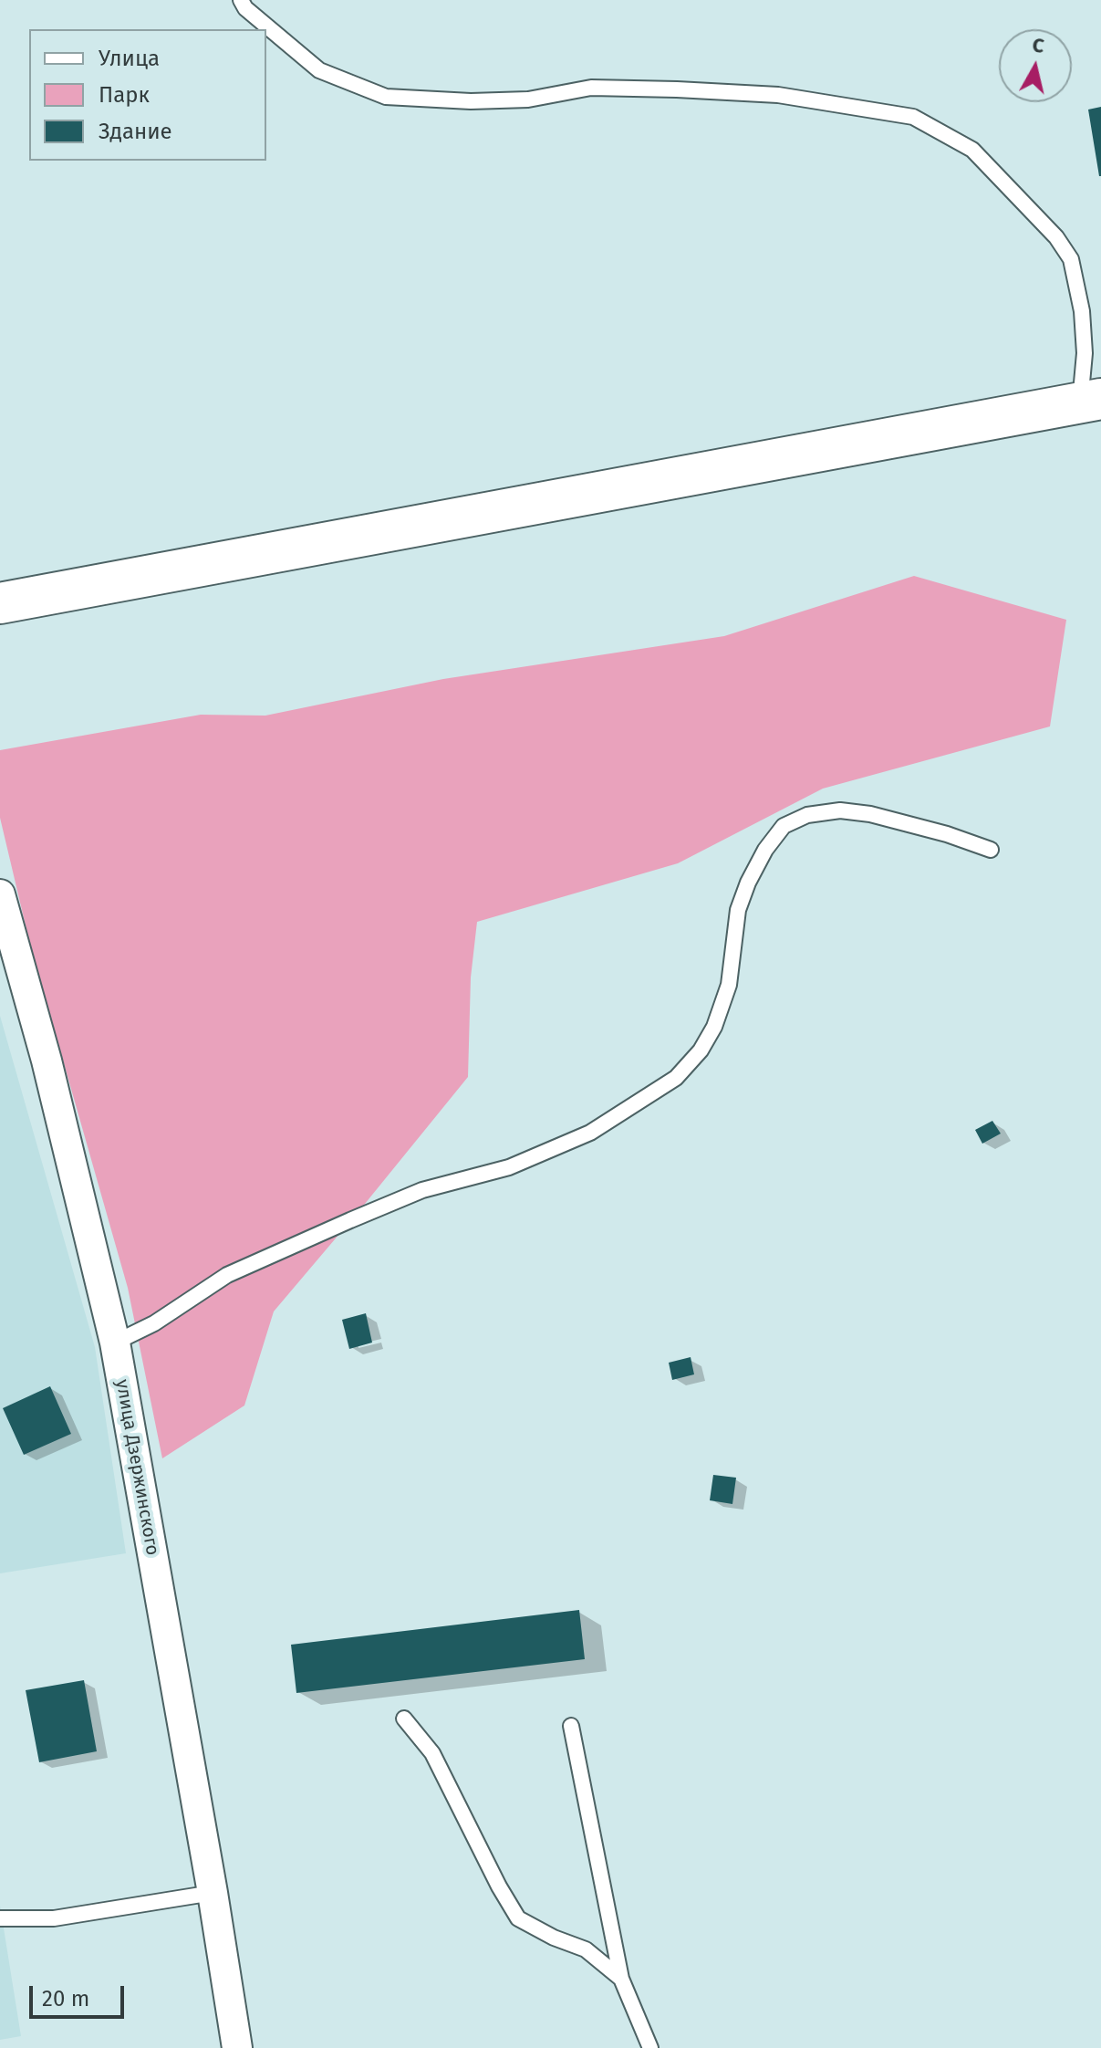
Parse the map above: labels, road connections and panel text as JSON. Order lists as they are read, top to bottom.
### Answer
{
  "streets": {
    "street": ["улица Дзержинского"]
  },
  "legend": ["Улица", "Парк", "Здание"],
  "scale_bar": "20 m",
  "north": "top"
}
